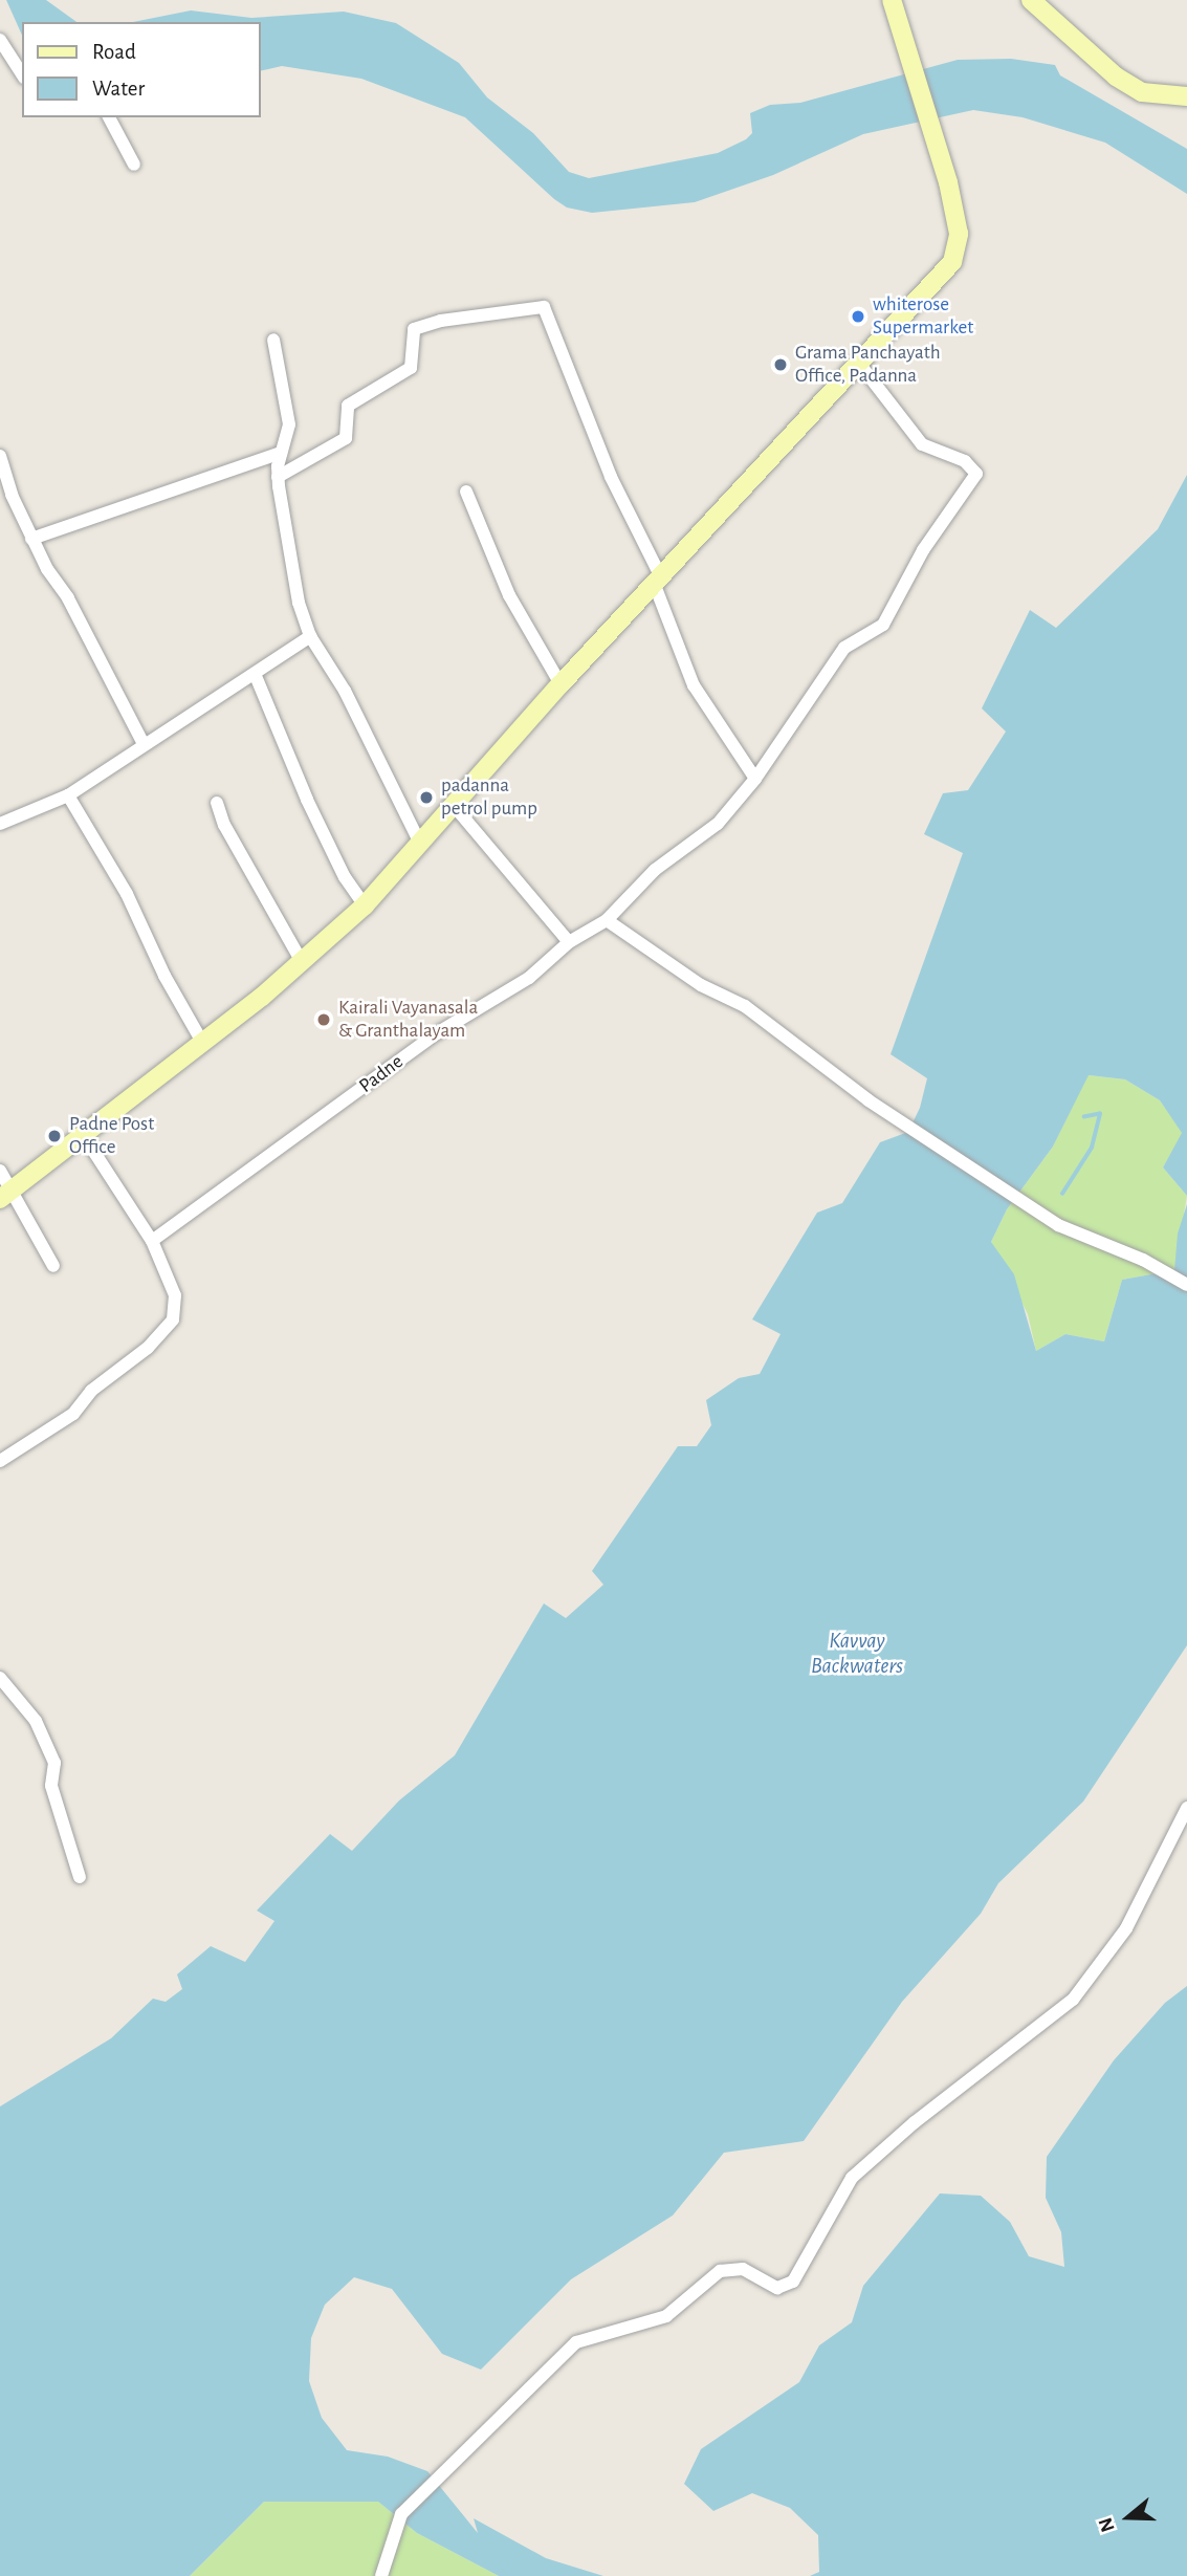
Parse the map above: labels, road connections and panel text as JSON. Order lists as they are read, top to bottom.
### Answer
{
  "streets": {
    "street": ["Padne"]
  },
  "water": ["Kavvay Backwaters"],
  "places": [
    "whiterose Supermarket",
    "Grama Panchayath Office, Padanna",
    "padanna petrol pump",
    "Kairali Vayanasala & Granthalayam",
    "Padne Post Office"
  ],
  "legend": ["Road", "Water"],
  "north": "left"
}
